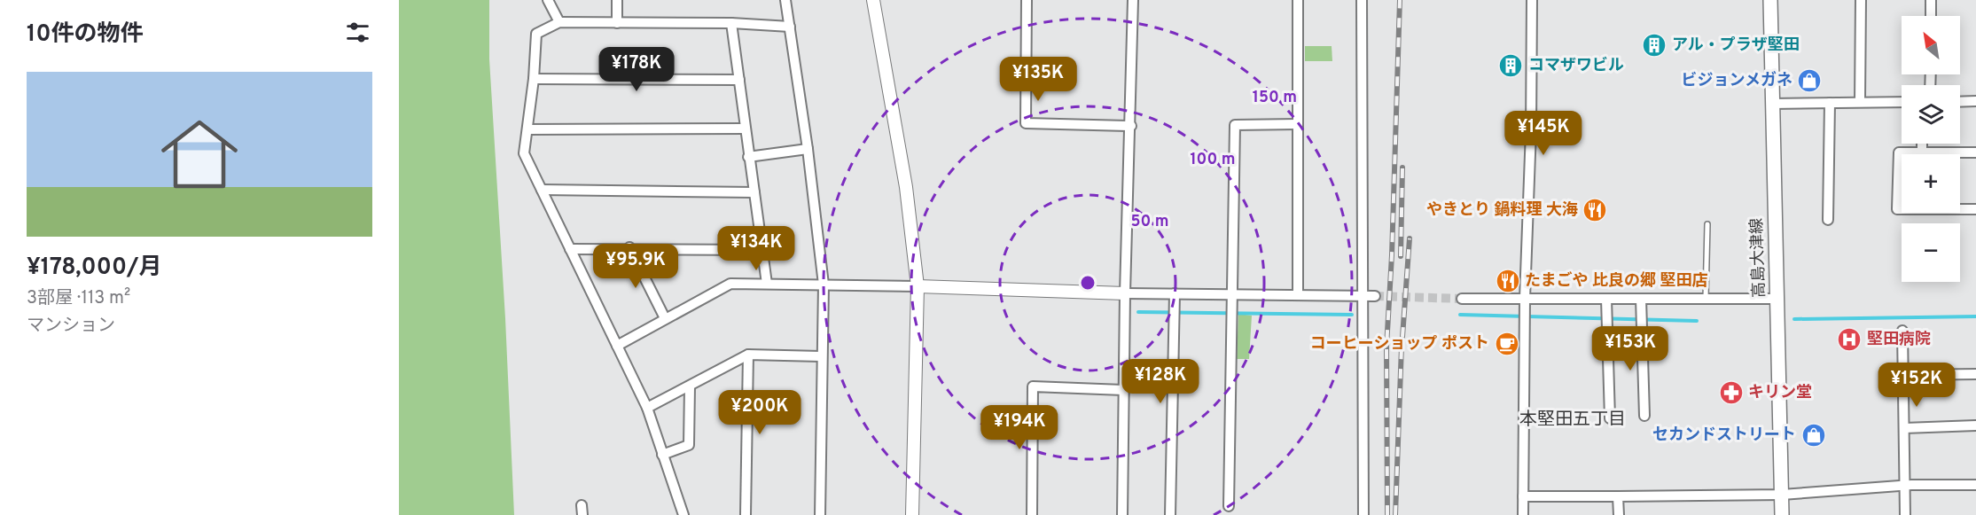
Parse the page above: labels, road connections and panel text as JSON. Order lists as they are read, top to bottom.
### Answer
{
  "streets": {
    "main road": ["高島大津線"]
  },
  "districts": ["本堅田五丁目"],
  "places": {
    "building": ["アル・プラザ堅田", "コマザワビル"],
    "shop": ["ビジョンメガネ", "セカンドストリート"],
    "restaurant": ["やきとり 鍋料理 大海", "たまごや 比良の郷 堅田店"],
    "hospital": ["堅田病院"],
    "cafe": ["コーヒーショップ ポスト"],
    "pharmacy": ["キリン堂"]
  },
  "north": "top left",
  "page": {
    "heading": "10件の物件",
    "map_buttons": ["+", "−"],
    "price": [
      "¥178K",
      "¥135K",
      "¥145K",
      "¥134K",
      "¥95.9K",
      "¥153K",
      "¥128K",
      "¥152K",
      "¥200K",
      "¥194K"
    ],
    "list": [
      {
        "name": "¥178,000/月",
        "note": "3部屋 · 113 m² · マンション"
      }
    ]
  },
  "rings": ["150 m", "100 m", "50 m"]
}
